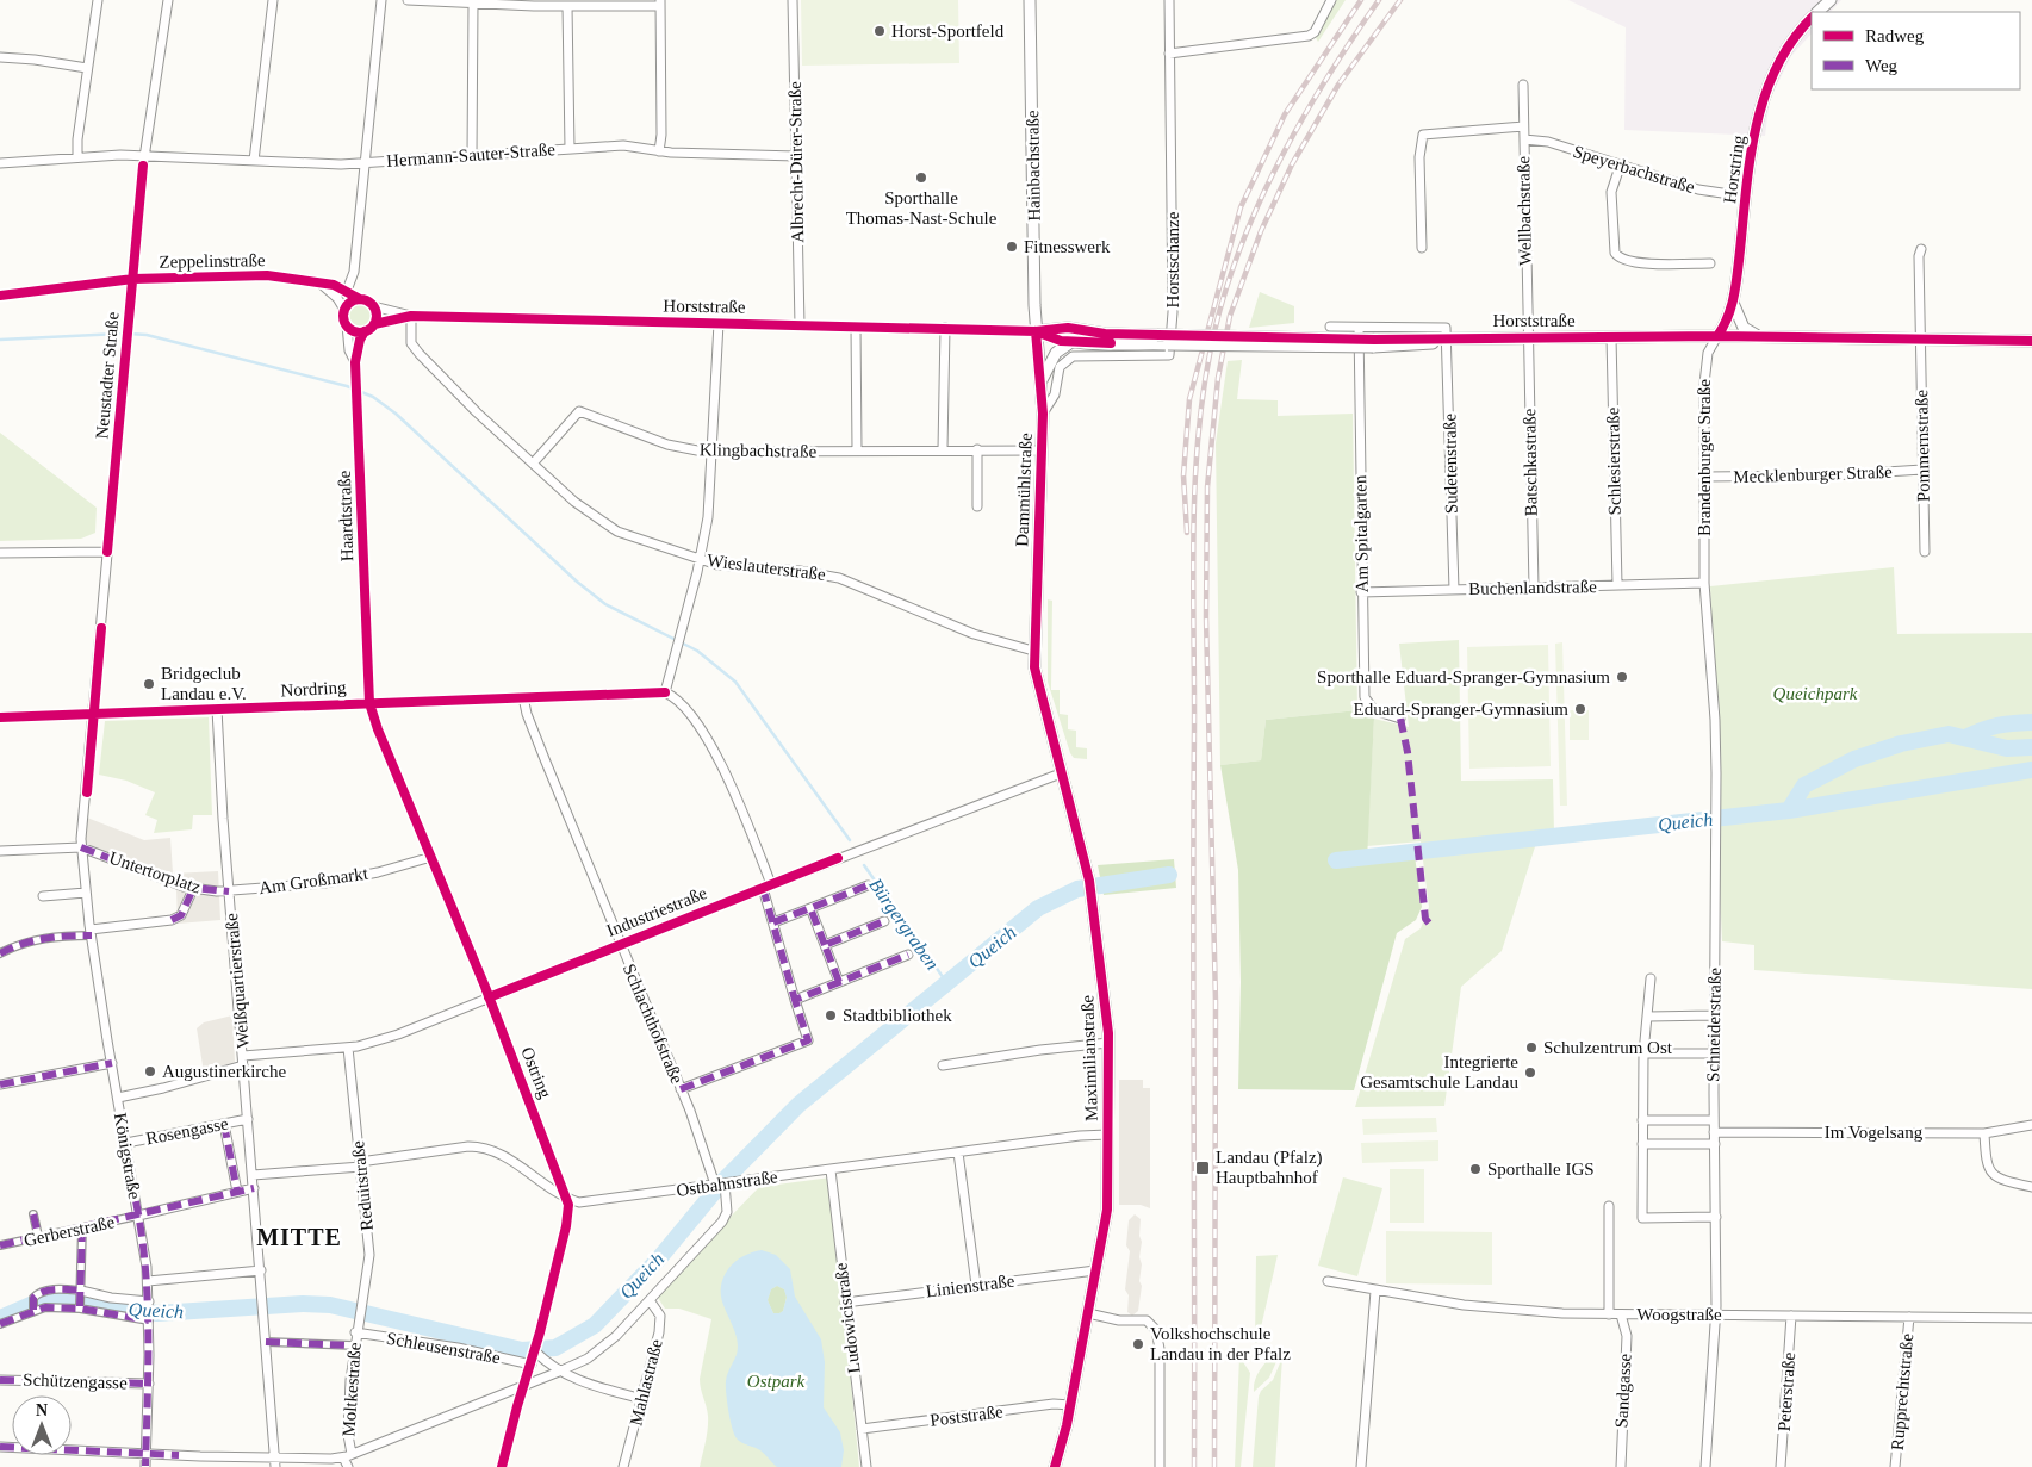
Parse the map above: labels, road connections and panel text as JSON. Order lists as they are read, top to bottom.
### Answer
{
  "streets": {
    "street": [
      "Hermann-Sauter-Straße",
      "Albrecht-Dürer-Straße",
      "Hainbachstraße",
      "Speyerbachstraße",
      "Horstring",
      "Wellbachstraße",
      "Horstschanze",
      "Zeppelinstraße",
      "Horststraße",
      "Neustadter Straße",
      "Pommernstraße",
      "Klingbachstraße",
      "Brandenburger Straße",
      "Schlesierstraße",
      "Batschkastraße",
      "Sudetenstraße",
      "Mecklenburger Straße",
      "Dammühlstraße",
      "Haardtstraße",
      "Am Spitalgarten",
      "Wieslauterstraße",
      "Buchenlandstraße",
      "Nordring",
      "Untertorplatz",
      "Am Großmarkt",
      "Industriestraße",
      "Weißquartierstraße",
      "Schlachthofstraße",
      "Schneiderstraße",
      "Maximilianstraße",
      "Ostring",
      "Rosengasse",
      "Im Vogelsang",
      "Königstraße",
      "Ostbahnstraße",
      "Reduitstraße",
      "Gerberstraße",
      "Linienstraße",
      "Woogstraße",
      "Ludowicistraße",
      "Schleusenstraße",
      "Schützengasse",
      "Mahlastraße",
      "Moltkestraße",
      "Sandgasse",
      "Peterstraße",
      "Rupprechtstraße",
      "Poststraße"
    ]
  },
  "crossings": [
    ["Hermann-Sauter-Straße", "Albrecht-Dürer-Straße"],
    ["Hermann-Sauter-Straße", "Neustadter Straße"],
    ["Albrecht-Dürer-Straße", "Horststraße"],
    ["Hainbachstraße", "Horststraße"],
    ["Hainbachstraße", "Dammühlstraße"],
    ["Speyerbachstraße", "Horstring"],
    ["Speyerbachstraße", "Wellbachstraße"],
    ["Horstring", "Horststraße"],
    ["Horstring", "Brandenburger Straße"],
    ["Wellbachstraße", "Horststraße"],
    ["Wellbachstraße", "Batschkastraße"],
    ["Horstschanze", "Dammühlstraße"],
    ["Zeppelinstraße", "Horststraße"],
    ["Zeppelinstraße", "Neustadter Straße"],
    ["Zeppelinstraße", "Haardtstraße"],
    ["Horststraße", "Pommernstraße"],
    ["Horststraße", "Brandenburger Straße"],
    ["Horststraße", "Schlesierstraße"],
    ["Horststraße", "Batschkastraße"],
    ["Horststraße", "Sudetenstraße"],
    ["Horststraße", "Dammühlstraße"],
    ["Horststraße", "Haardtstraße"],
    ["Horststraße", "Am Spitalgarten"],
    ["Horststraße", "Wieslauterstraße"],
    ["Neustadter Straße", "Nordring"],
    ["Neustadter Straße", "Untertorplatz"],
    ["Neustadter Straße", "Königstraße"],
    ["Pommernstraße", "Mecklenburger Straße"],
    ["Klingbachstraße", "Dammühlstraße"],
    ["Klingbachstraße", "Wieslauterstraße"],
    ["Brandenburger Straße", "Mecklenburger Straße"],
    ["Brandenburger Straße", "Buchenlandstraße"],
    ["Brandenburger Straße", "Schneiderstraße"],
    ["Schlesierstraße", "Buchenlandstraße"],
    ["Batschkastraße", "Buchenlandstraße"],
    ["Sudetenstraße", "Buchenlandstraße"],
    ["Dammühlstraße", "Wieslauterstraße"],
    ["Dammühlstraße", "Maximilianstraße"],
    ["Haardtstraße", "Nordring"],
    ["Haardtstraße", "Ostring"],
    ["Am Spitalgarten", "Buchenlandstraße"],
    ["Wieslauterstraße", "Maximilianstraße"],
    ["Buchenlandstraße", "Schneiderstraße"],
    ["Nordring", "Weißquartierstraße"],
    ["Nordring", "Schlachthofstraße"],
    ["Nordring", "Ostring"],
    ["Untertorplatz", "Am Großmarkt"],
    ["Untertorplatz", "Weißquartierstraße"],
    ["Untertorplatz", "Königstraße"],
    ["Am Großmarkt", "Weißquartierstraße"],
    ["Am Großmarkt", "Ostring"],
    ["Industriestraße", "Weißquartierstraße"],
    ["Industriestraße", "Schlachthofstraße"],
    ["Industriestraße", "Maximilianstraße"],
    ["Industriestraße", "Ostring"],
    ["Industriestraße", "Königstraße"],
    ["Industriestraße", "Reduitstraße"],
    ["Weißquartierstraße", "Rosengasse"],
    ["Weißquartierstraße", "Ostbahnstraße"],
    ["Schlachthofstraße", "Ostring"],
    ["Schlachthofstraße", "Ostbahnstraße"],
    ["Schlachthofstraße", "Mahlastraße"],
    ["Schlachthofstraße", "Moltkestraße"],
    ["Schneiderstraße", "Im Vogelsang"],
    ["Schneiderstraße", "Woogstraße"],
    ["Maximilianstraße", "Ostbahnstraße"],
    ["Maximilianstraße", "Linienstraße"],
    ["Maximilianstraße", "Poststraße"],
    ["Ostring", "Ostbahnstraße"],
    ["Ostring", "Schleusenstraße"],
    ["Rosengasse", "Königstraße"],
    ["Königstraße", "Gerberstraße"],
    ["Königstraße", "Schützengasse"],
    ["Ostbahnstraße", "Reduitstraße"],
    ["Ostbahnstraße", "Ludowicistraße"],
    ["Reduitstraße", "Schleusenstraße"],
    ["Reduitstraße", "Moltkestraße"],
    ["Linienstraße", "Ludowicistraße"],
    ["Woogstraße", "Sandgasse"],
    ["Woogstraße", "Peterstraße"],
    ["Woogstraße", "Rupprechtstraße"],
    ["Ludowicistraße", "Poststraße"],
    ["Schleusenstraße", "Moltkestraße"]
  ],
  "districts": ["MITTE"],
  "water": ["Queich", "Bürgergraben"],
  "parks": ["Queichpark", "Ostpark"],
  "places": {
    "other": [
      "Horst-Sportfeld",
      "Sporthalle Thomas-Nast-Schule",
      "Fitnesswerk",
      "Sporthalle Eduard-Spranger-Gymnasium",
      "Bridgeclub Landau e.V.",
      "Eduard-Spranger-Gymnasium",
      "Stadtbibliothek",
      "Schulzentrum Ost",
      "Augustinerkirche",
      "Integrierte Gesamtschule Landau",
      "Sporthalle IGS",
      "Volkshochschule Landau in der Pfalz"
    ],
    "transit": ["Landau (Pfalz) Hauptbahnhof"]
  },
  "legend": ["Radweg", "Weg"],
  "north": "top"
}
